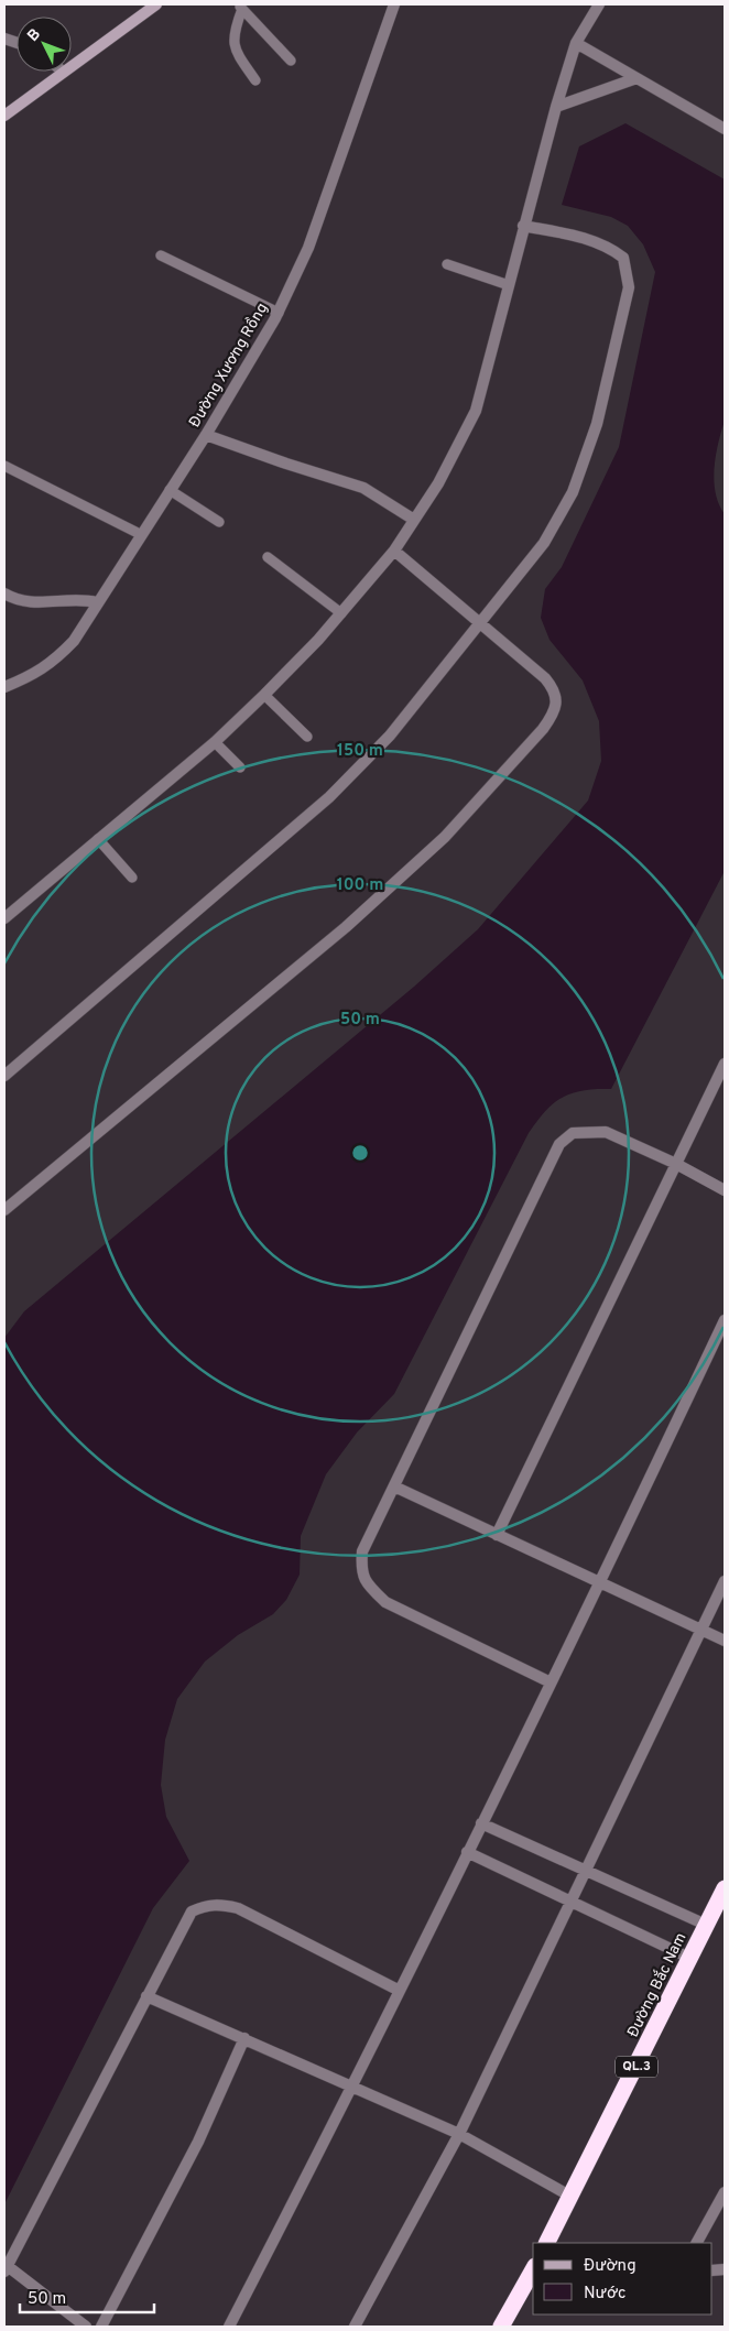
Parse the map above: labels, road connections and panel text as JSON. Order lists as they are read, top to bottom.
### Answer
{
  "streets": {
    "highway": ["Đường Bắc Nam", "QL.3"],
    "street": ["Đường Xương Rồng"]
  },
  "legend": ["Đường", "Nước"],
  "scale_bar": "50 m",
  "north": "top left",
  "rings": ["150 m", "100 m", "50 m"]
}
